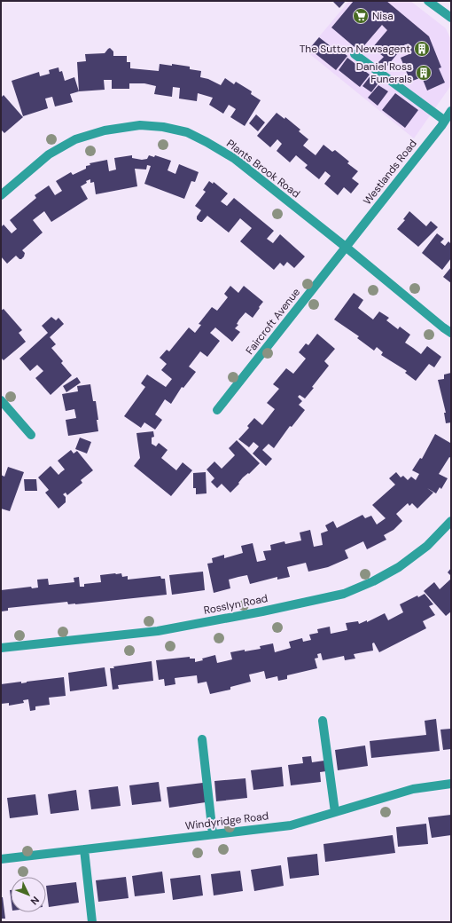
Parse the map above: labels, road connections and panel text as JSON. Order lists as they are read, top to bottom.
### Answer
{
  "streets": {
    "street": [
      "Plants Brook Road",
      "Westlands Road",
      "Faircroft Avenue",
      "Rosslyn Road",
      "Windyridge Road"
    ]
  },
  "crossings": [
    ["Plants Brook Road", "Westlands Road"],
    ["Plants Brook Road", "Faircroft Avenue"],
    ["Westlands Road", "Faircroft Avenue"]
  ],
  "places": {
    "supermarket": ["Nisa"],
    "building": ["The Sutton Newsagent", "Daniel Ross Funerals"]
  },
  "north": "bottom right"
}
